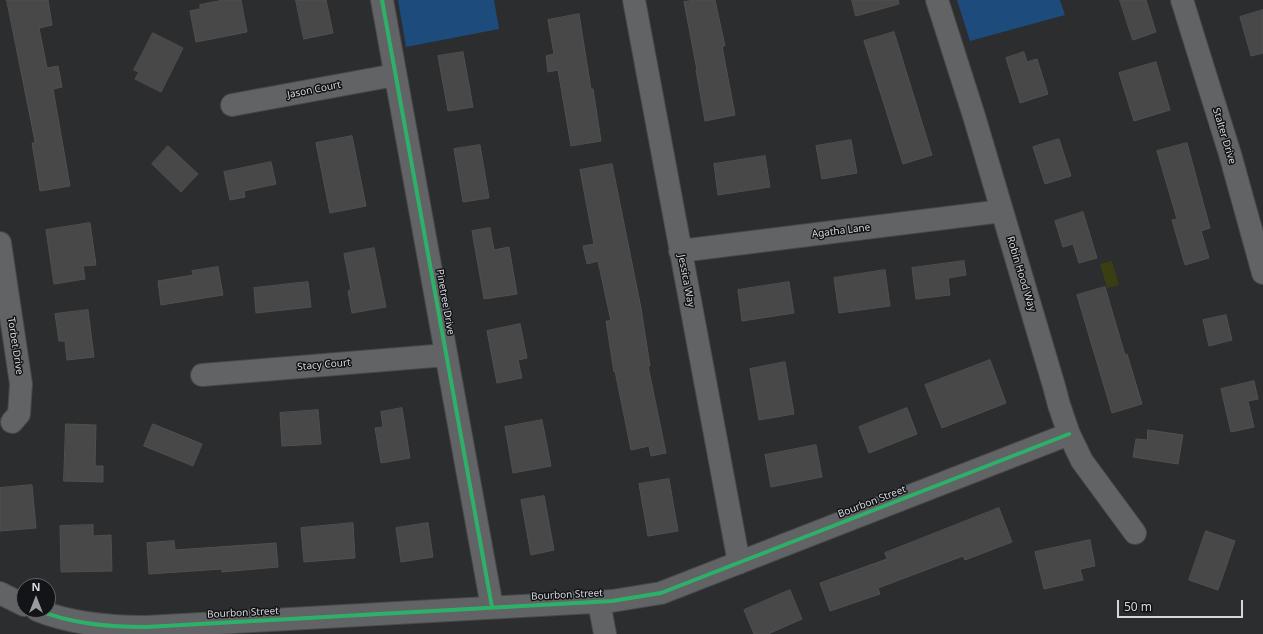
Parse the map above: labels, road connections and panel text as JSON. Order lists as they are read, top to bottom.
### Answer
{
  "streets": {
    "street": [
      "Jason Court",
      "Stalter Drive",
      "Agatha Lane",
      "Robin Hood Way",
      "Jessica Way",
      "Pinetree Drive",
      "Torbet Drive",
      "Stacy Court",
      "Bourbon Street"
    ]
  },
  "crossings": [
    ["Jason Court", "Pinetree Drive"],
    ["Agatha Lane", "Robin Hood Way"],
    ["Agatha Lane", "Jessica Way"],
    ["Robin Hood Way", "Bourbon Street"],
    ["Jessica Way", "Bourbon Street"],
    ["Pinetree Drive", "Stacy Court"],
    ["Pinetree Drive", "Bourbon Street"]
  ],
  "scale_bar": "50 m",
  "north": "top"
}
